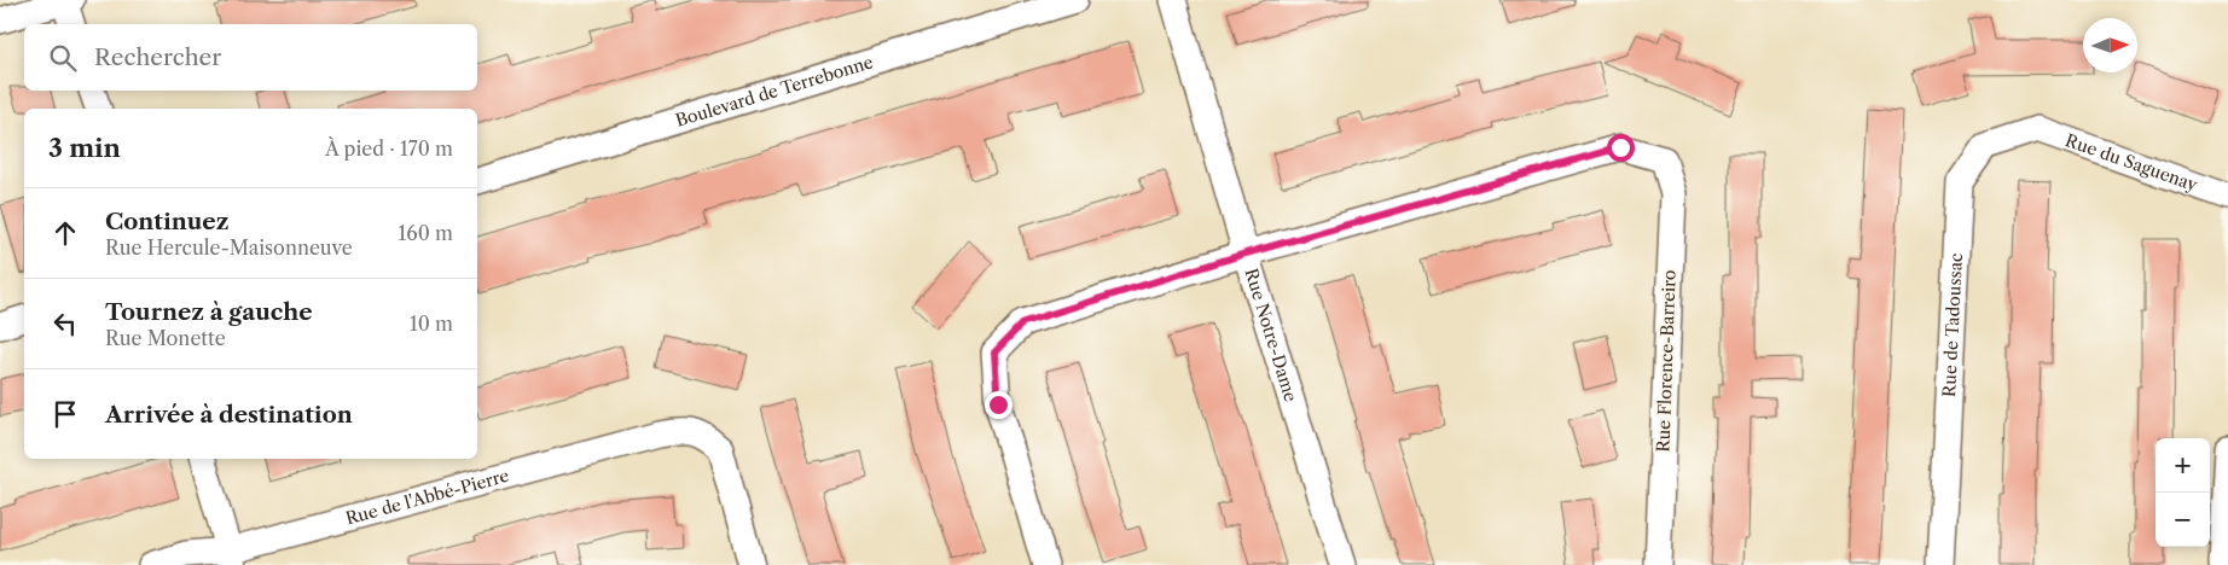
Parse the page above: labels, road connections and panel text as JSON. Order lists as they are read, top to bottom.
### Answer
{
  "streets": {
    "street": [
      "Boulevard de Terrebonne",
      "Rue du Saguenay",
      "Rue de Tadoussac",
      "Rue Notre-Dame",
      "Rue Florence-Barreiro",
      "Rue de l'Abbé-Pierre"
    ]
  },
  "crossings": [
    ["Rue du Saguenay", "Rue de Tadoussac"],
    ["Rue Notre-Dame", "Rue Florence-Barreiro"]
  ],
  "north": "right",
  "page": {
    "search": "Rechercher",
    "heading": ["3 min", "À pied · 170 m"],
    "list": [
      ["Continuez", "Rue Hercule-Maisonneuve", "160 m"],
      ["Tournez à gauche", "Rue Monette", "10 m"],
      "Arrivée à destination"
    ],
    "map_buttons": ["+", "−"]
  }
}
